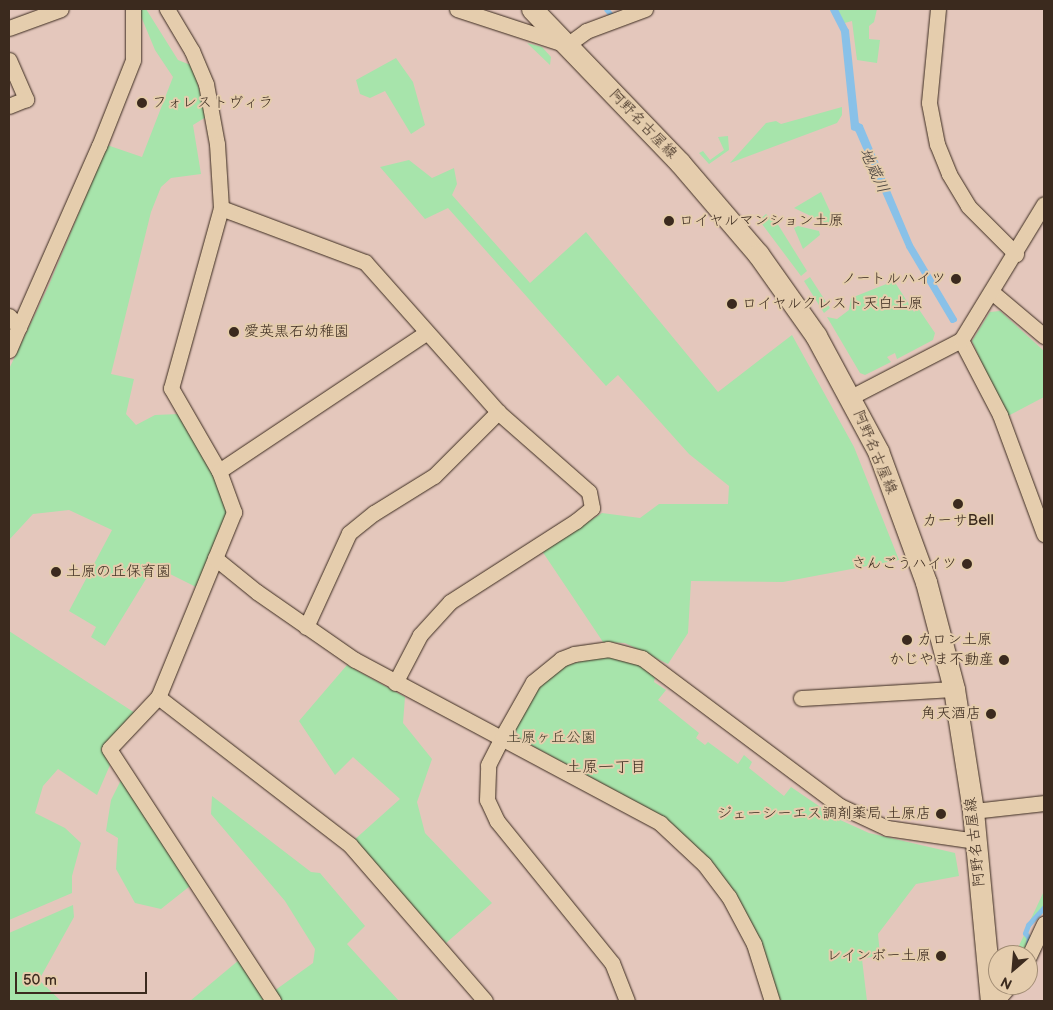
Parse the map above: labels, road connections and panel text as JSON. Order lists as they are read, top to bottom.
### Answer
{
  "streets": {
    "main road": ["阿野名古屋線"]
  },
  "districts": ["土原一丁目"],
  "water": ["地蔵川"],
  "parks": ["土原ヶ丘公園"],
  "places": [
    "フォレストヴィラ",
    "ロイヤルマンション土原",
    "ノートルハイツ",
    "ロイヤルクレスト天白土原",
    "愛英黒石幼稚園",
    "カーサBell",
    "さんごうハイツ",
    "土原の丘保育園",
    "カロン土原",
    "かじやま不動産",
    "角天酒店",
    "ジェーシーエス調剤薬局 土原店",
    "レインボー土原"
  ],
  "scale_bar": "50 m",
  "north": "bottom left"
}
